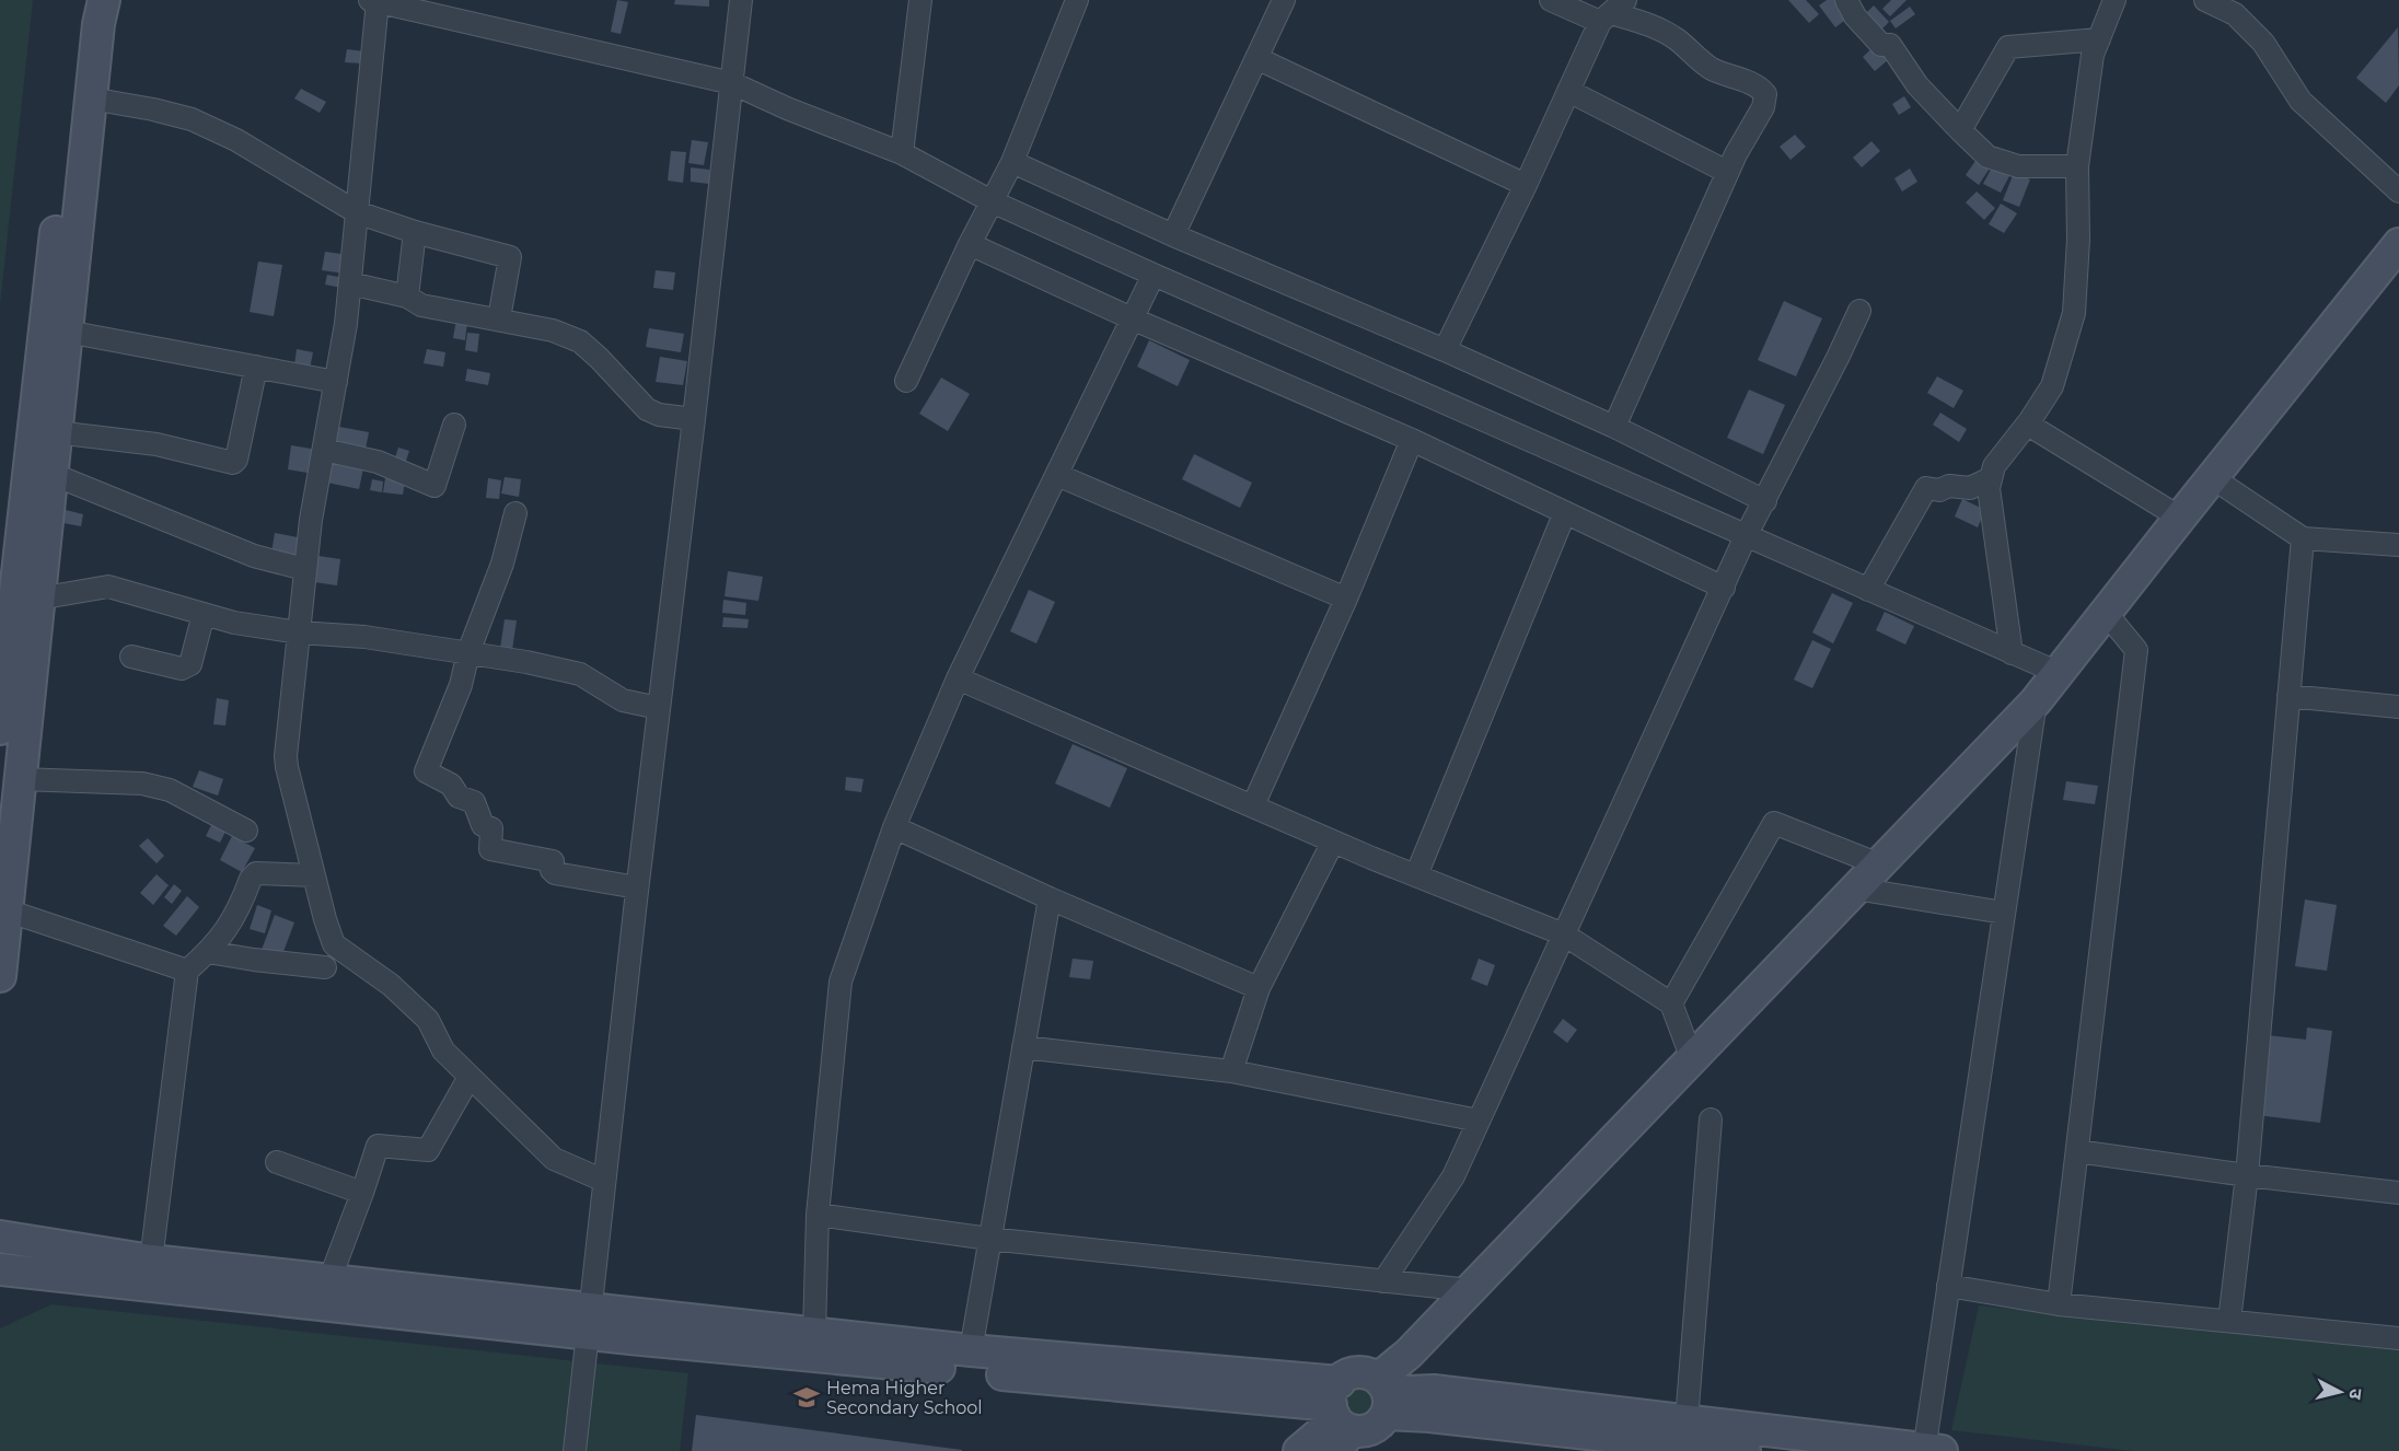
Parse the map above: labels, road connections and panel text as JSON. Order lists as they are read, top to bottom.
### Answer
{
  "places": {
    "school or university": ["Hema Higher Secondary School"]
  },
  "north": "right"
}
